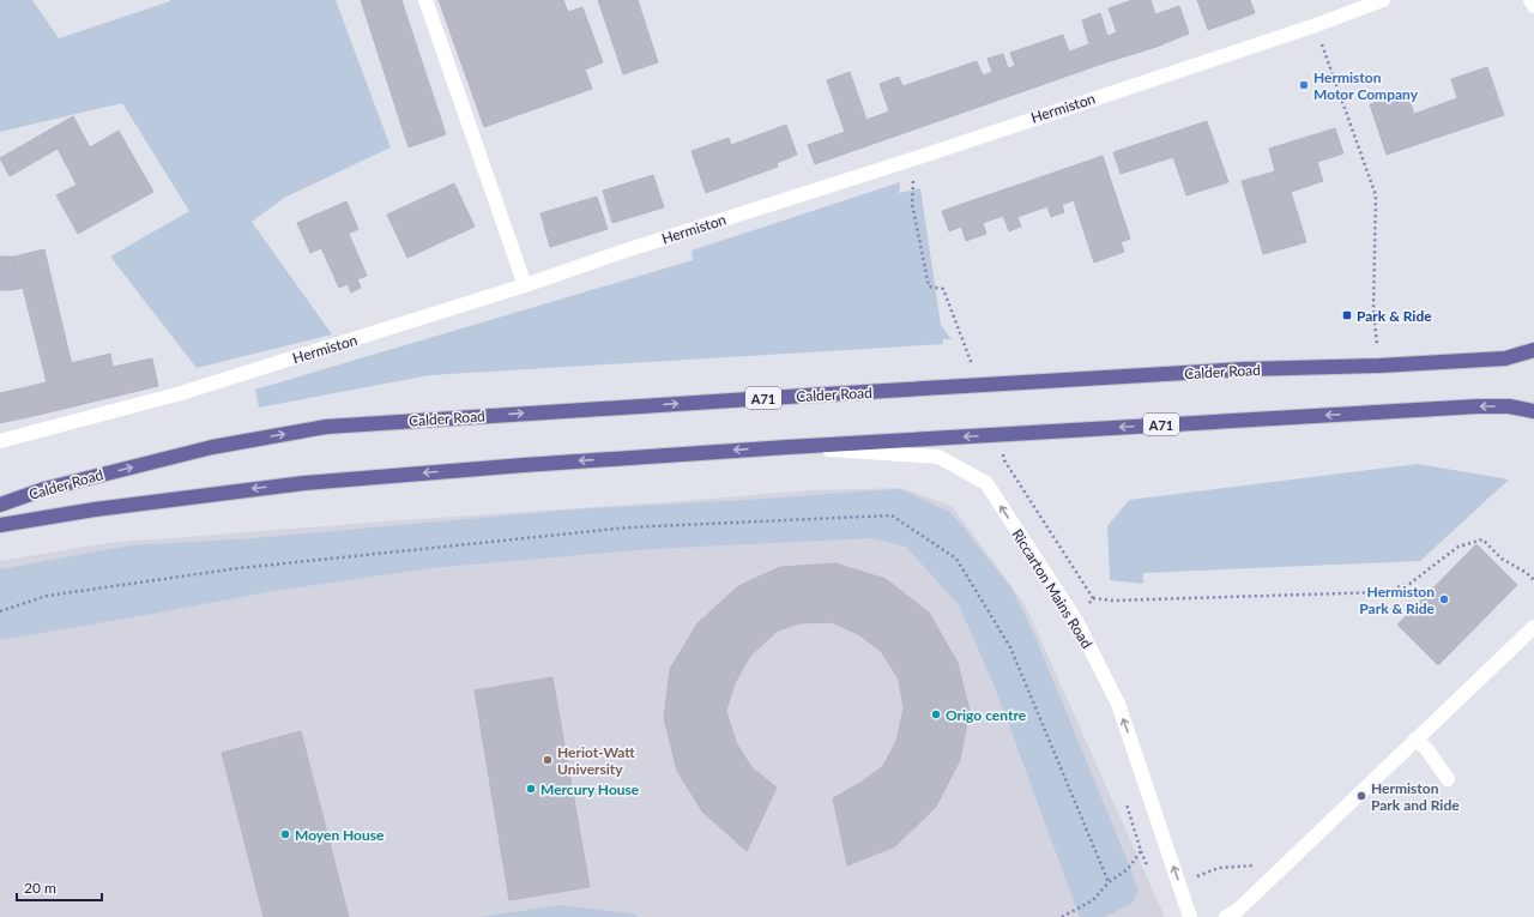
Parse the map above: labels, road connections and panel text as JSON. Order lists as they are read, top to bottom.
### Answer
{
  "streets": {
    "main road": ["Calder Road", "A71"],
    "street": ["Hermiston", "Riccarton Mains Road"]
  },
  "crossings": [
    ["Calder Road", "Riccarton Mains Road"]
  ],
  "one_way": ["Riccarton Mains Road"],
  "places": {
    "other": [
      "Hermiston Motor Company",
      "Hermiston Park & Ride",
      "Origo centre",
      "Heriot-Watt University",
      "Mercury House",
      "Hermiston Park and Ride",
      "Moyen House"
    ],
    "transit": ["Park & Ride"]
  },
  "scale_bar": "20 m"
}
